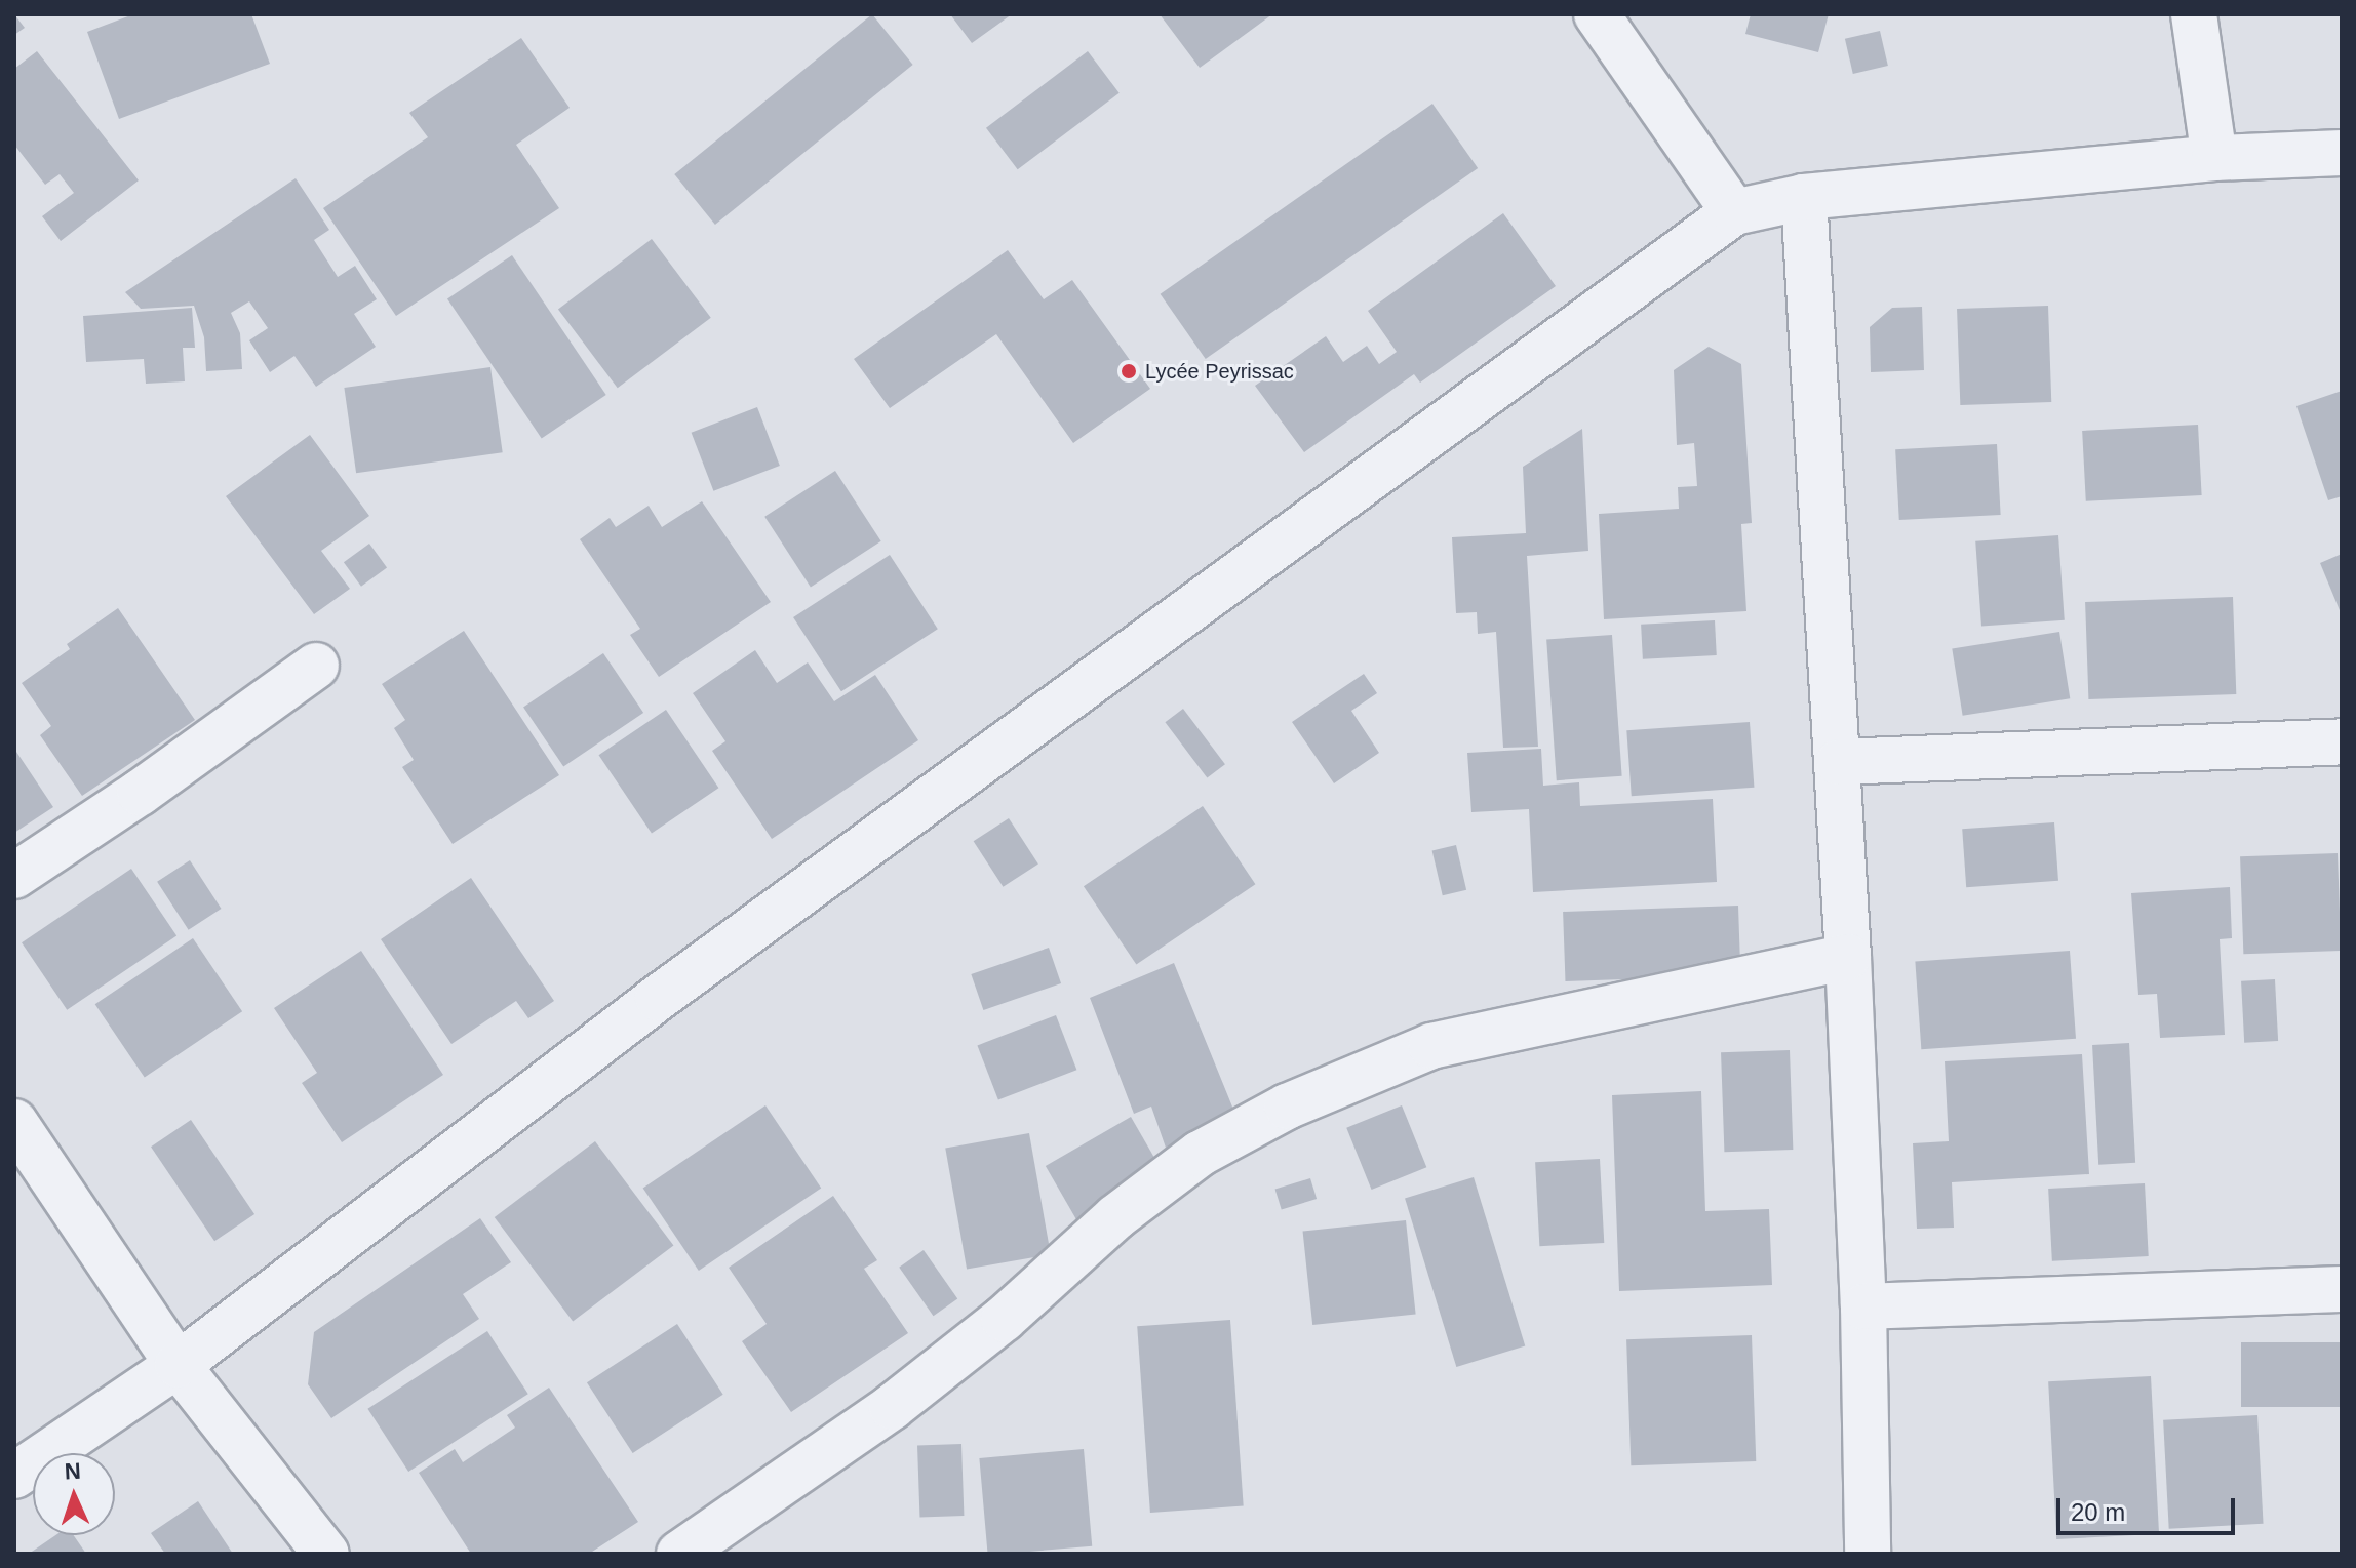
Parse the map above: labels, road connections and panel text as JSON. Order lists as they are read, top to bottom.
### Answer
{
  "places": ["Lycée Peyrissac"],
  "scale_bar": "20 m",
  "north": "top"
}
